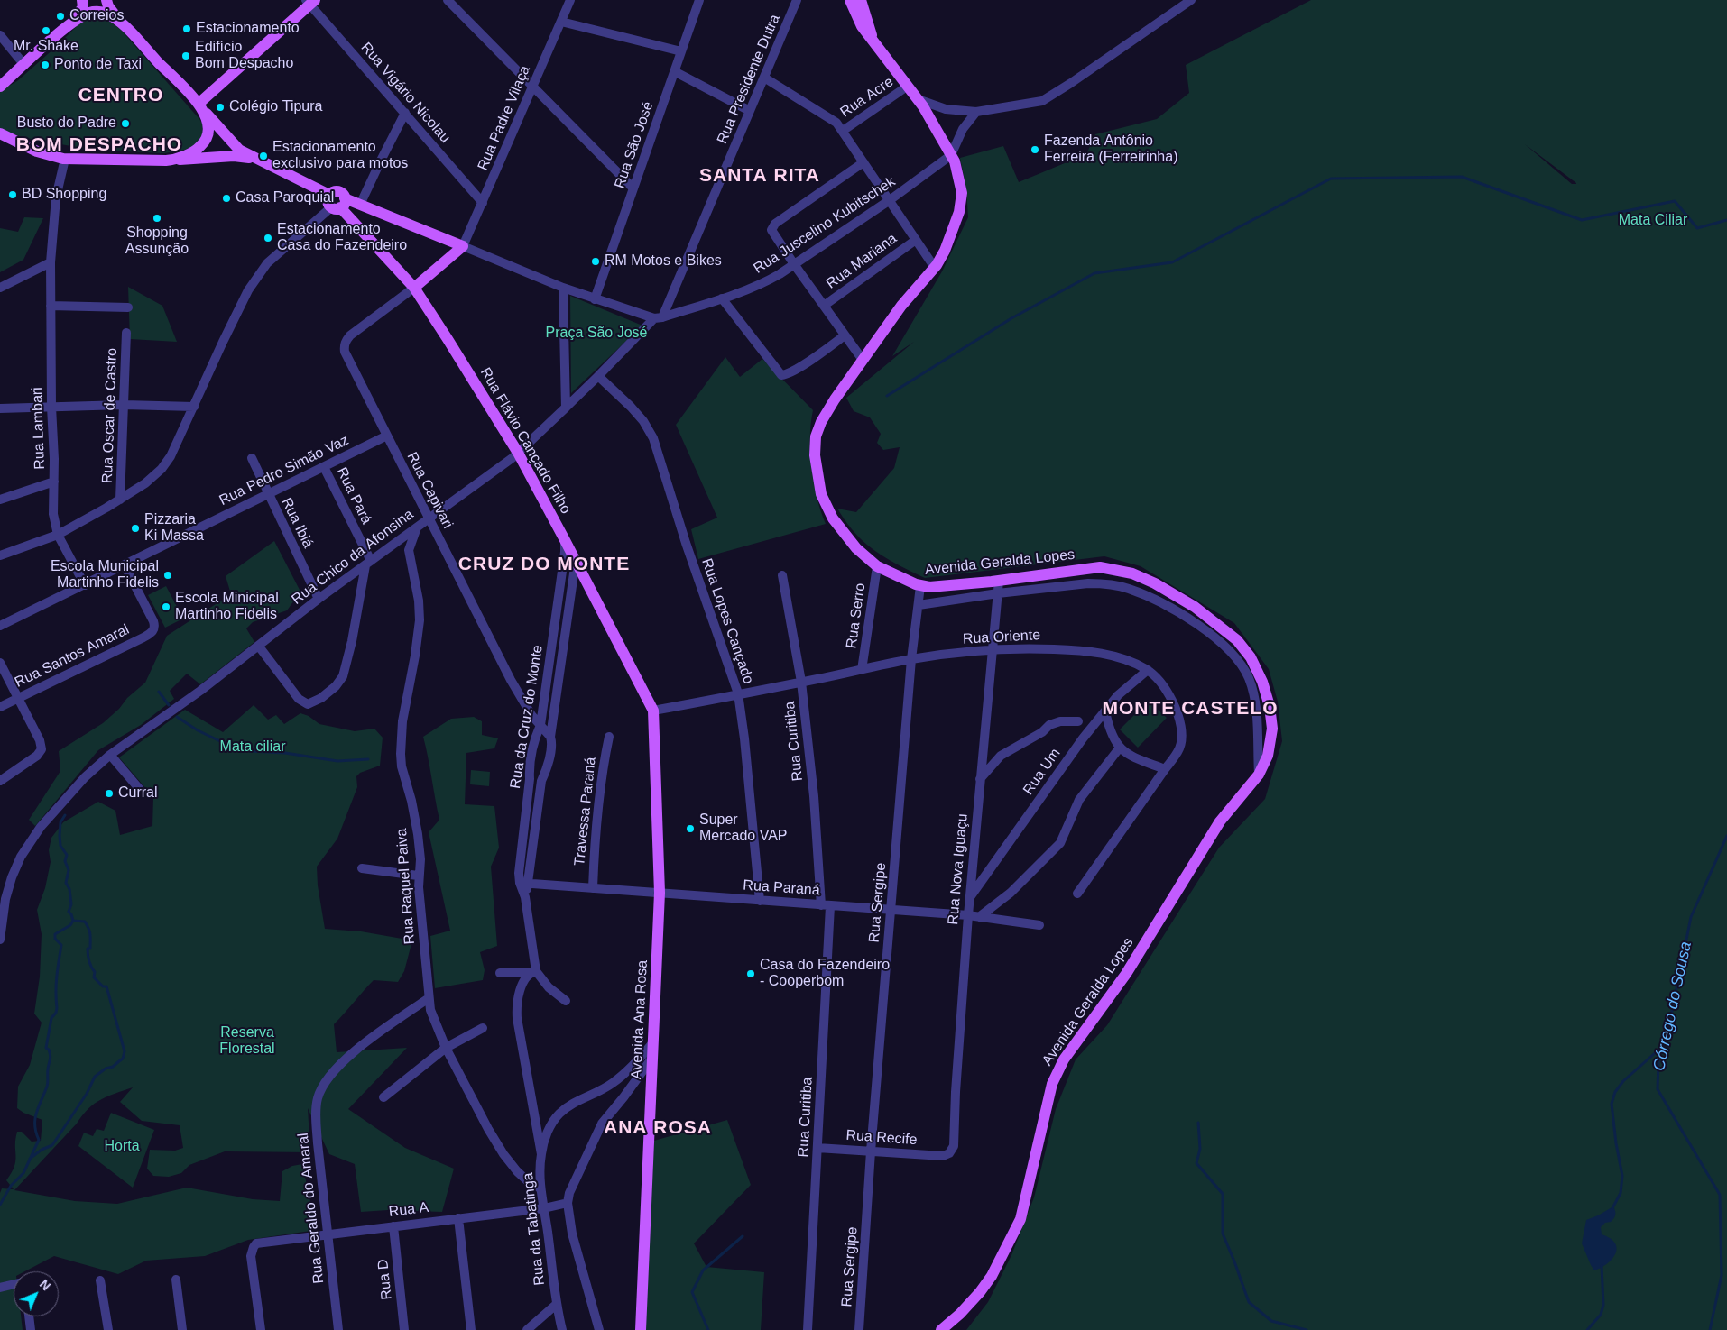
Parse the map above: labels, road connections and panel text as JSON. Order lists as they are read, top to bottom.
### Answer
{
  "streets": {
    "main road": ["Rua Flávio Cançado Filho", "Avenida Geralda Lopes", "Avenida Ana Rosa"],
    "street": [
      "Rua Presidente Dutra",
      "Rua Vigário Nicolau",
      "Rua Acre",
      "Rua Padre Vilaça",
      "Rua São José",
      "Rua Juscelino Kubitschek",
      "Rua Mariana",
      "Rua Oscar de Castro",
      "Rua Lambari",
      "Rua Pedro Simão Vaz",
      "Rua Capivari",
      "Rua Pará",
      "Rua Ibiá",
      "Rua Chico da Afonsina",
      "Rua Serro",
      "Rua Lopes Cançado",
      "Rua Oriente",
      "Rua Santos Amaral",
      "Rua da Cruz do Monte",
      "Rua Curitiba",
      "Rua Um",
      "Travessa Paraná",
      "Rua Nova Iguaçu",
      "Rua Raquel Paiva",
      "Rua Paraná",
      "Rua Sergipe",
      "Rua Recife",
      "Rua Geraldo do Amaral",
      "Rua A",
      "Rua da Tabatinga",
      "Rua D"
    ]
  },
  "crossings": [
    ["Rua Presidente Dutra", "Rua Juscelino Kubitschek"],
    ["Rua Vigário Nicolau", "Rua Padre Vilaça"],
    ["Rua Acre", "Avenida Geralda Lopes"],
    ["Rua Juscelino Kubitschek", "Avenida Geralda Lopes"],
    ["Rua Lambari", "Rua Pedro Simão Vaz"],
    ["Rua Flávio Cançado Filho", "Rua Capivari"],
    ["Rua Flávio Cançado Filho", "Rua Chico da Afonsina"],
    ["Rua Flávio Cançado Filho", "Rua Oriente"],
    ["Rua Flávio Cançado Filho", "Rua da Cruz do Monte"],
    ["Rua Flávio Cançado Filho", "Avenida Ana Rosa"],
    ["Rua Pedro Simão Vaz", "Rua Capivari"],
    ["Rua Pedro Simão Vaz", "Rua Pará"],
    ["Rua Pedro Simão Vaz", "Rua Ibiá"],
    ["Rua Pedro Simão Vaz", "Rua Santos Amaral"],
    ["Rua Capivari", "Rua Chico da Afonsina"],
    ["Rua Capivari", "Rua da Cruz do Monte"],
    ["Rua Pará", "Rua Chico da Afonsina"],
    ["Rua Ibiá", "Rua Chico da Afonsina"],
    ["Rua Chico da Afonsina", "Rua Raquel Paiva"],
    ["Avenida Geralda Lopes", "Rua Serro"],
    ["Avenida Geralda Lopes", "Rua Nova Iguaçu"],
    ["Avenida Geralda Lopes", "Rua Sergipe"],
    ["Rua Serro", "Rua Oriente"],
    ["Rua Lopes Cançado", "Rua Oriente"],
    ["Rua Lopes Cançado", "Rua Paraná"],
    ["Rua Oriente", "Rua Curitiba"],
    ["Rua Oriente", "Rua Um"],
    ["Rua Oriente", "Rua Nova Iguaçu"],
    ["Rua Oriente", "Rua Sergipe"],
    ["Rua Oriente", "Avenida Ana Rosa"],
    ["Rua da Cruz do Monte", "Rua Paraná"],
    ["Rua Curitiba", "Rua Paraná"],
    ["Rua Curitiba", "Rua Recife"],
    ["Rua Um", "Rua Nova Iguaçu"],
    ["Travessa Paraná", "Rua Paraná"],
    ["Rua Nova Iguaçu", "Rua Paraná"],
    ["Rua Nova Iguaçu", "Rua Recife"],
    ["Rua Raquel Paiva", "Rua Geraldo do Amaral"],
    ["Rua Raquel Paiva", "Rua da Tabatinga"],
    ["Rua Paraná", "Rua Sergipe"],
    ["Rua Paraná", "Avenida Ana Rosa"],
    ["Rua Sergipe", "Rua Recife"],
    ["Avenida Ana Rosa", "Rua da Tabatinga"],
    ["Rua Geraldo do Amaral", "Rua A"],
    ["Rua A", "Rua da Tabatinga"],
    ["Rua A", "Rua D"]
  ],
  "districts": [
    "CENTRO",
    "BOM DESPACHO",
    "SANTA RITA",
    "CRUZ DO MONTE",
    "MONTE CASTELO",
    "ANA ROSA"
  ],
  "water": ["Córrego do Sousa"],
  "parks": [
    "Mata Ciliar",
    "Praça São José",
    "Mata ciliar",
    "Reserva Florestal",
    "Horta"
  ],
  "places": [
    "Correios",
    "Estacionamento",
    "Mr. Shake",
    "Edifício Bom Despacho",
    "Ponto de Taxi",
    "Colégio Tipura",
    "Busto do Padre",
    "Fazenda Antônio Ferreira (Ferreirinha)",
    "Estacionamento exclusivo para motos",
    "BD Shopping",
    "Casa Paroquial",
    "Shopping Assunção",
    "Estacionamento Casa do Fazendeiro",
    "RM Motos e Bikes",
    "Pizzaria Ki Massa",
    "Escola Municipal Martinho Fidelis",
    "Escola Minicipal Martinho Fidelis",
    "Curral",
    "Super Mercado VAP",
    "Casa do Fazendeiro - Cooperbom"
  ],
  "north": "top right"
}
